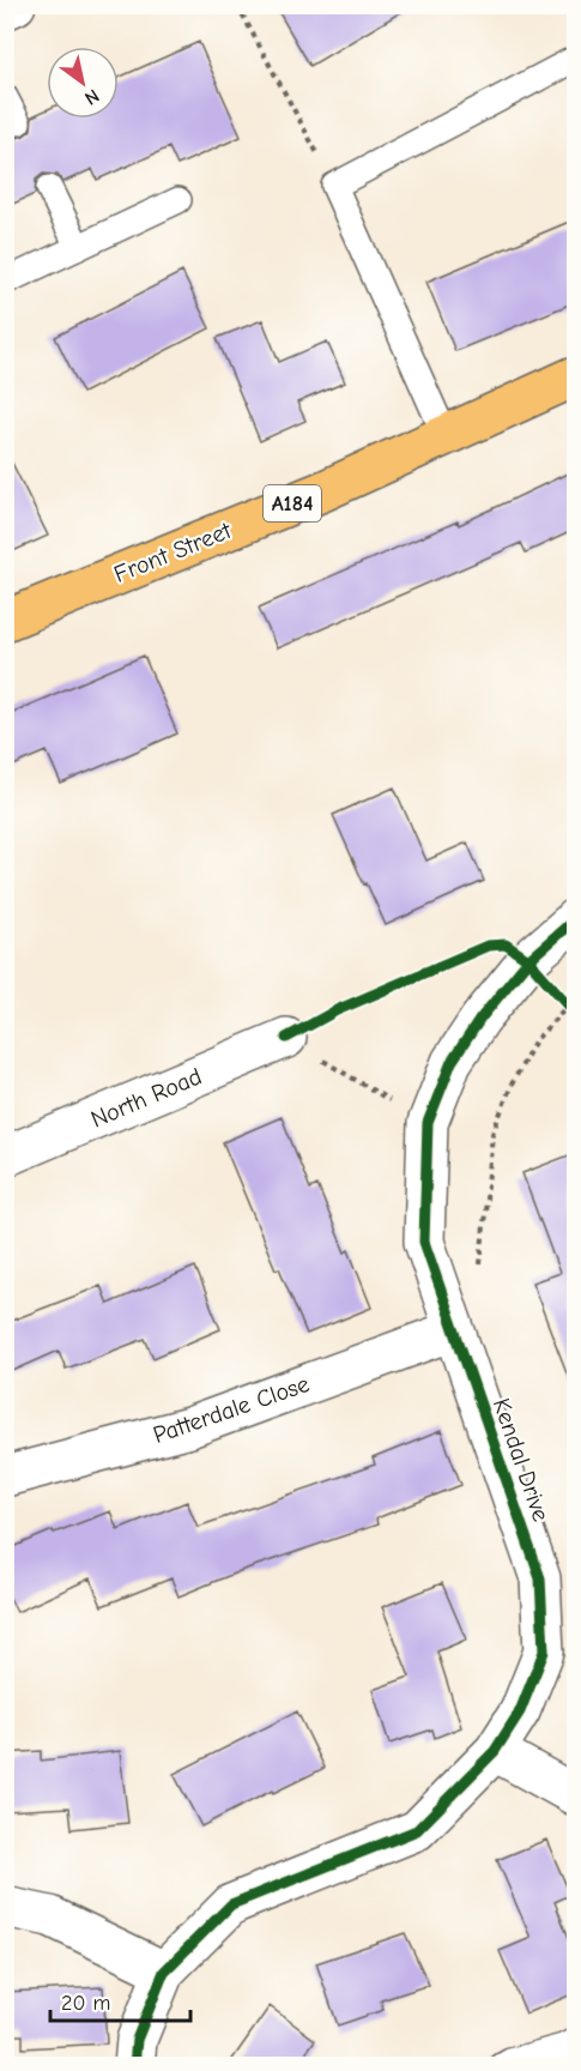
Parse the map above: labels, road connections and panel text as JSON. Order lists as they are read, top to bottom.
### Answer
{
  "streets": {
    "main road": ["A184", "Front Street"],
    "street": ["North Road", "Patterdale Close", "Kendal Drive"]
  },
  "crossings": [
    ["Patterdale Close", "Kendal Drive"]
  ],
  "scale_bar": "20 m",
  "north": "bottom right"
}
